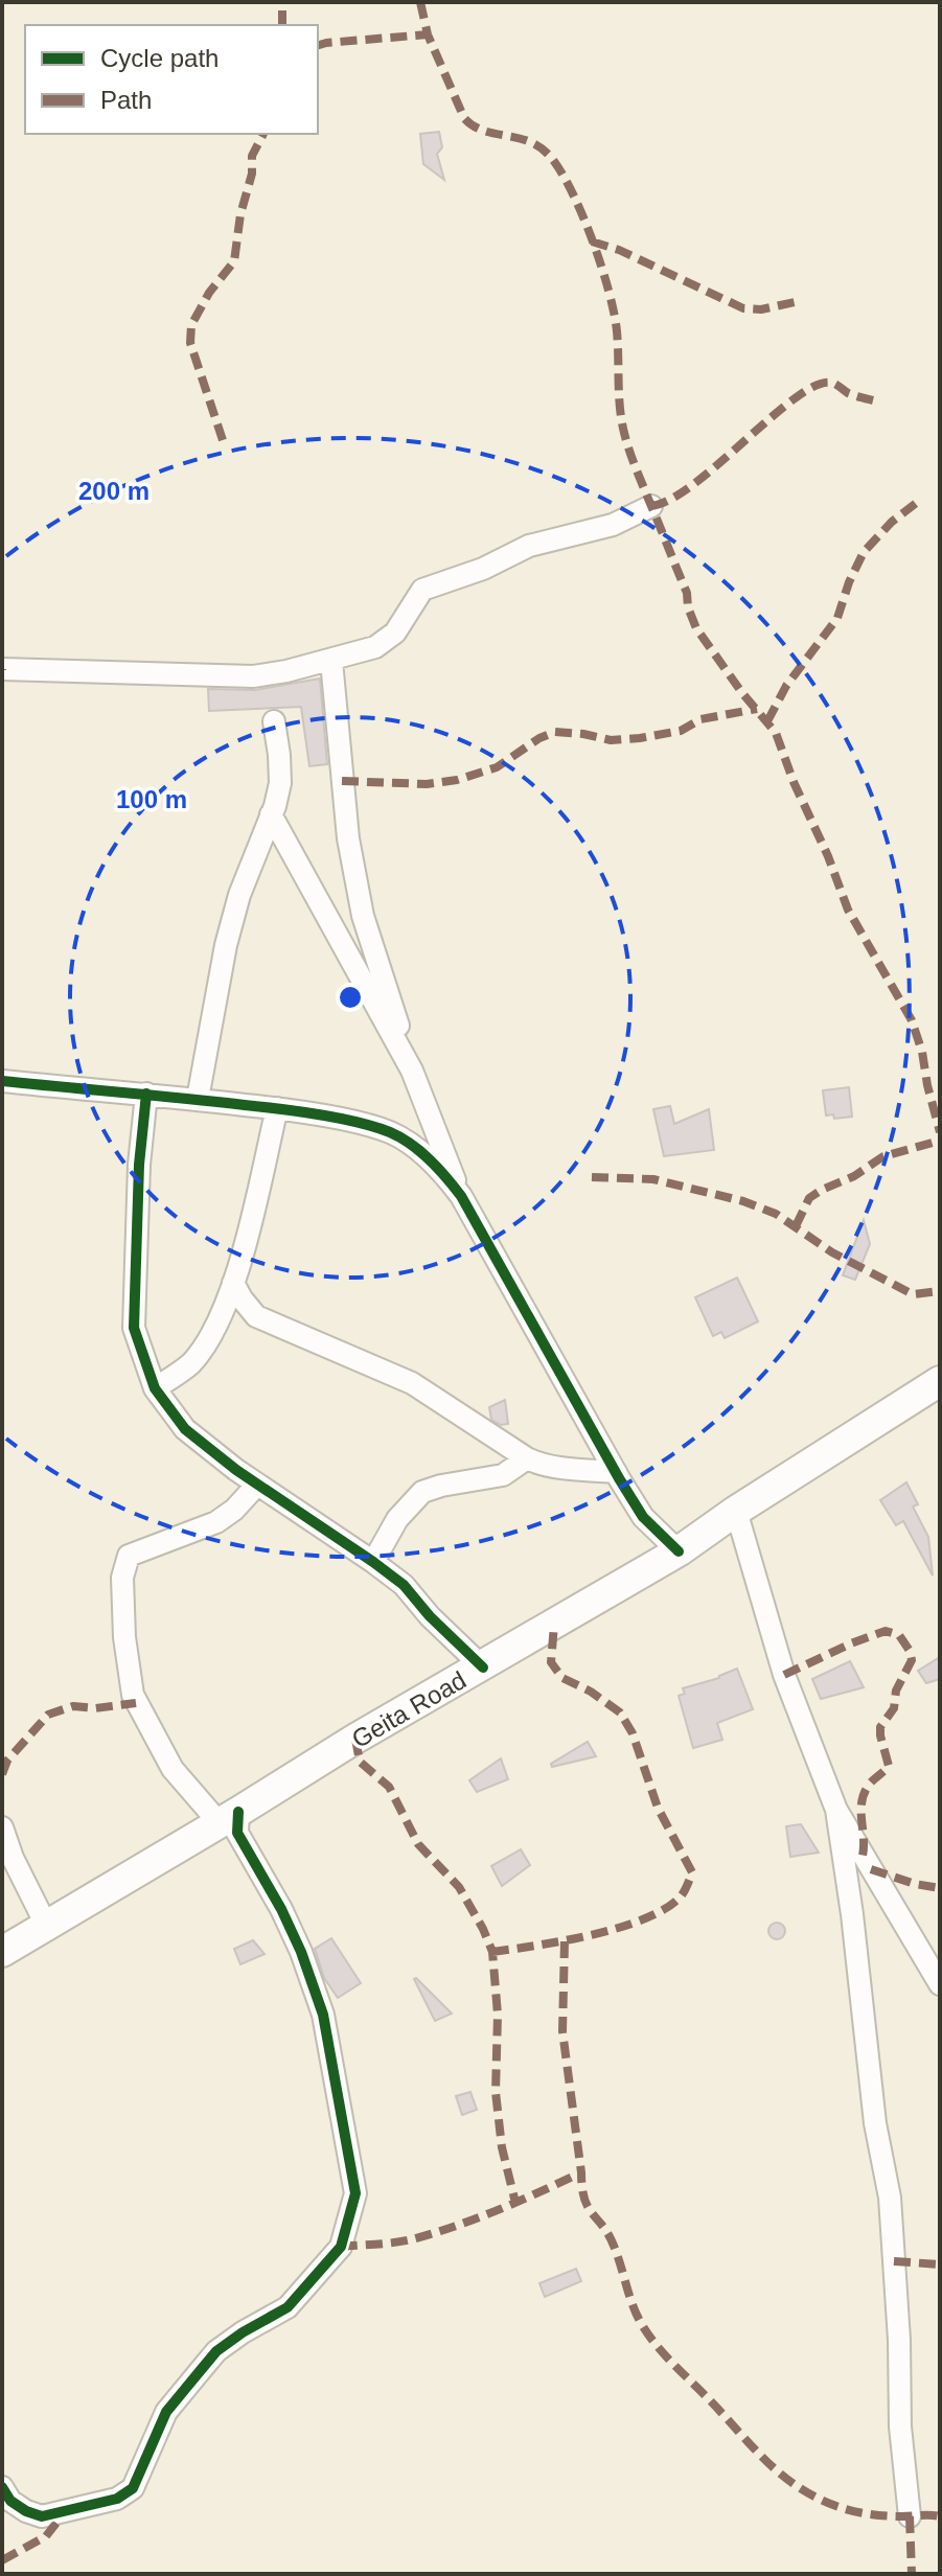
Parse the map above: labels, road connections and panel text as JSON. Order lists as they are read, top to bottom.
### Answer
{
  "streets": {
    "highway": ["Geita Road"]
  },
  "legend": ["Cycle path", "Path"],
  "rings": ["200 m", "100 m"]
}
